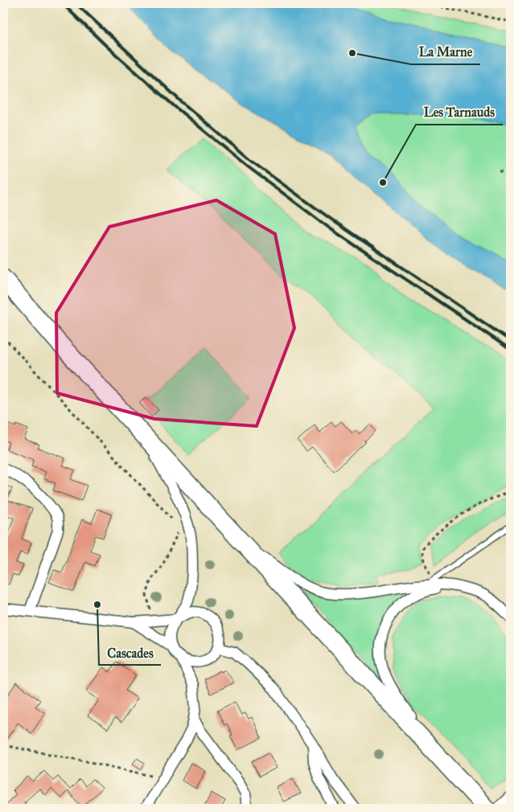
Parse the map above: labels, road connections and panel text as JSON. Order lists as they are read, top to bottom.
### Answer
{
  "places": ["La Marne", "Les Tarnauds", "Cascades"]
}
